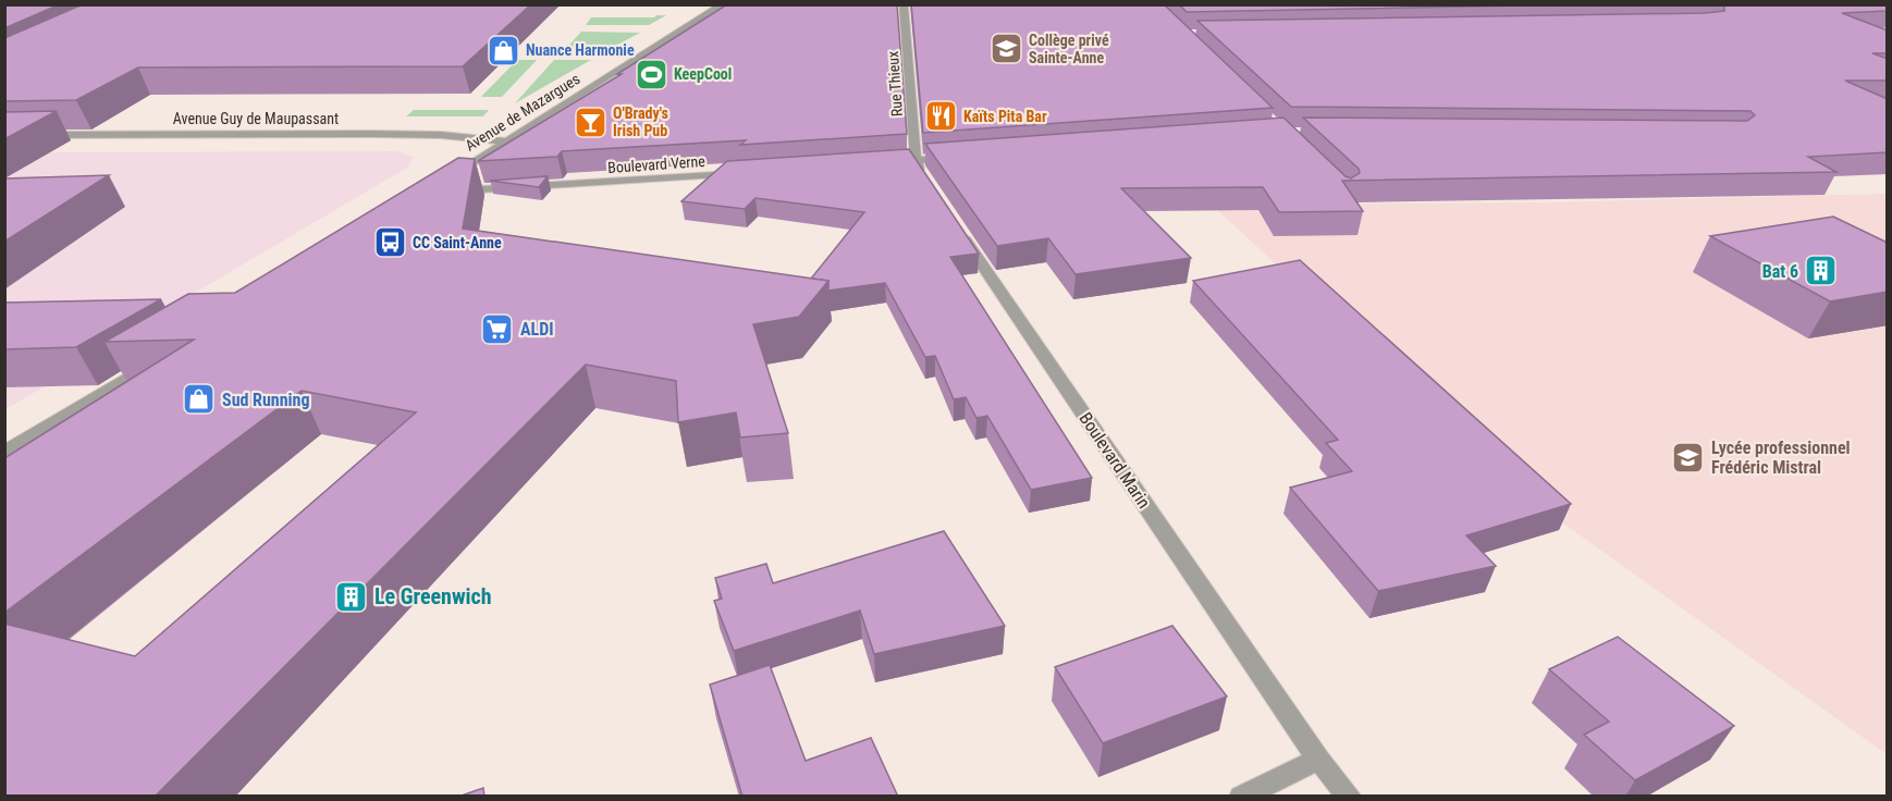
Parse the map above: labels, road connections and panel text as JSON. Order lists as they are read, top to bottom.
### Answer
{
  "streets": {
    "street": [
      "Rue Thieux",
      "Avenue de Mazargues",
      "Avenue Guy de Maupassant",
      "Boulevard Verne",
      "Boulevard Marin"
    ]
  },
  "crossings": [
    ["Avenue de Mazargues", "Avenue Guy de Maupassant"],
    ["Avenue de Mazargues", "Boulevard Verne"]
  ],
  "places": {
    "school or university": ["Collège privé Sainte-Anne", "Lycée professionnel Frédéric Mistral"],
    "shop": ["Nuance Harmonie", "Sud Running"],
    "sports": ["KeepCool"],
    "restaurant": ["Kaïts Pita Bar"],
    "bar": ["O'Brady's Irish Pub"],
    "bus stop": ["CC Saint-Anne"],
    "building": ["Bat 6", "Le Greenwich"],
    "supermarket": ["ALDI"]
  }
}
